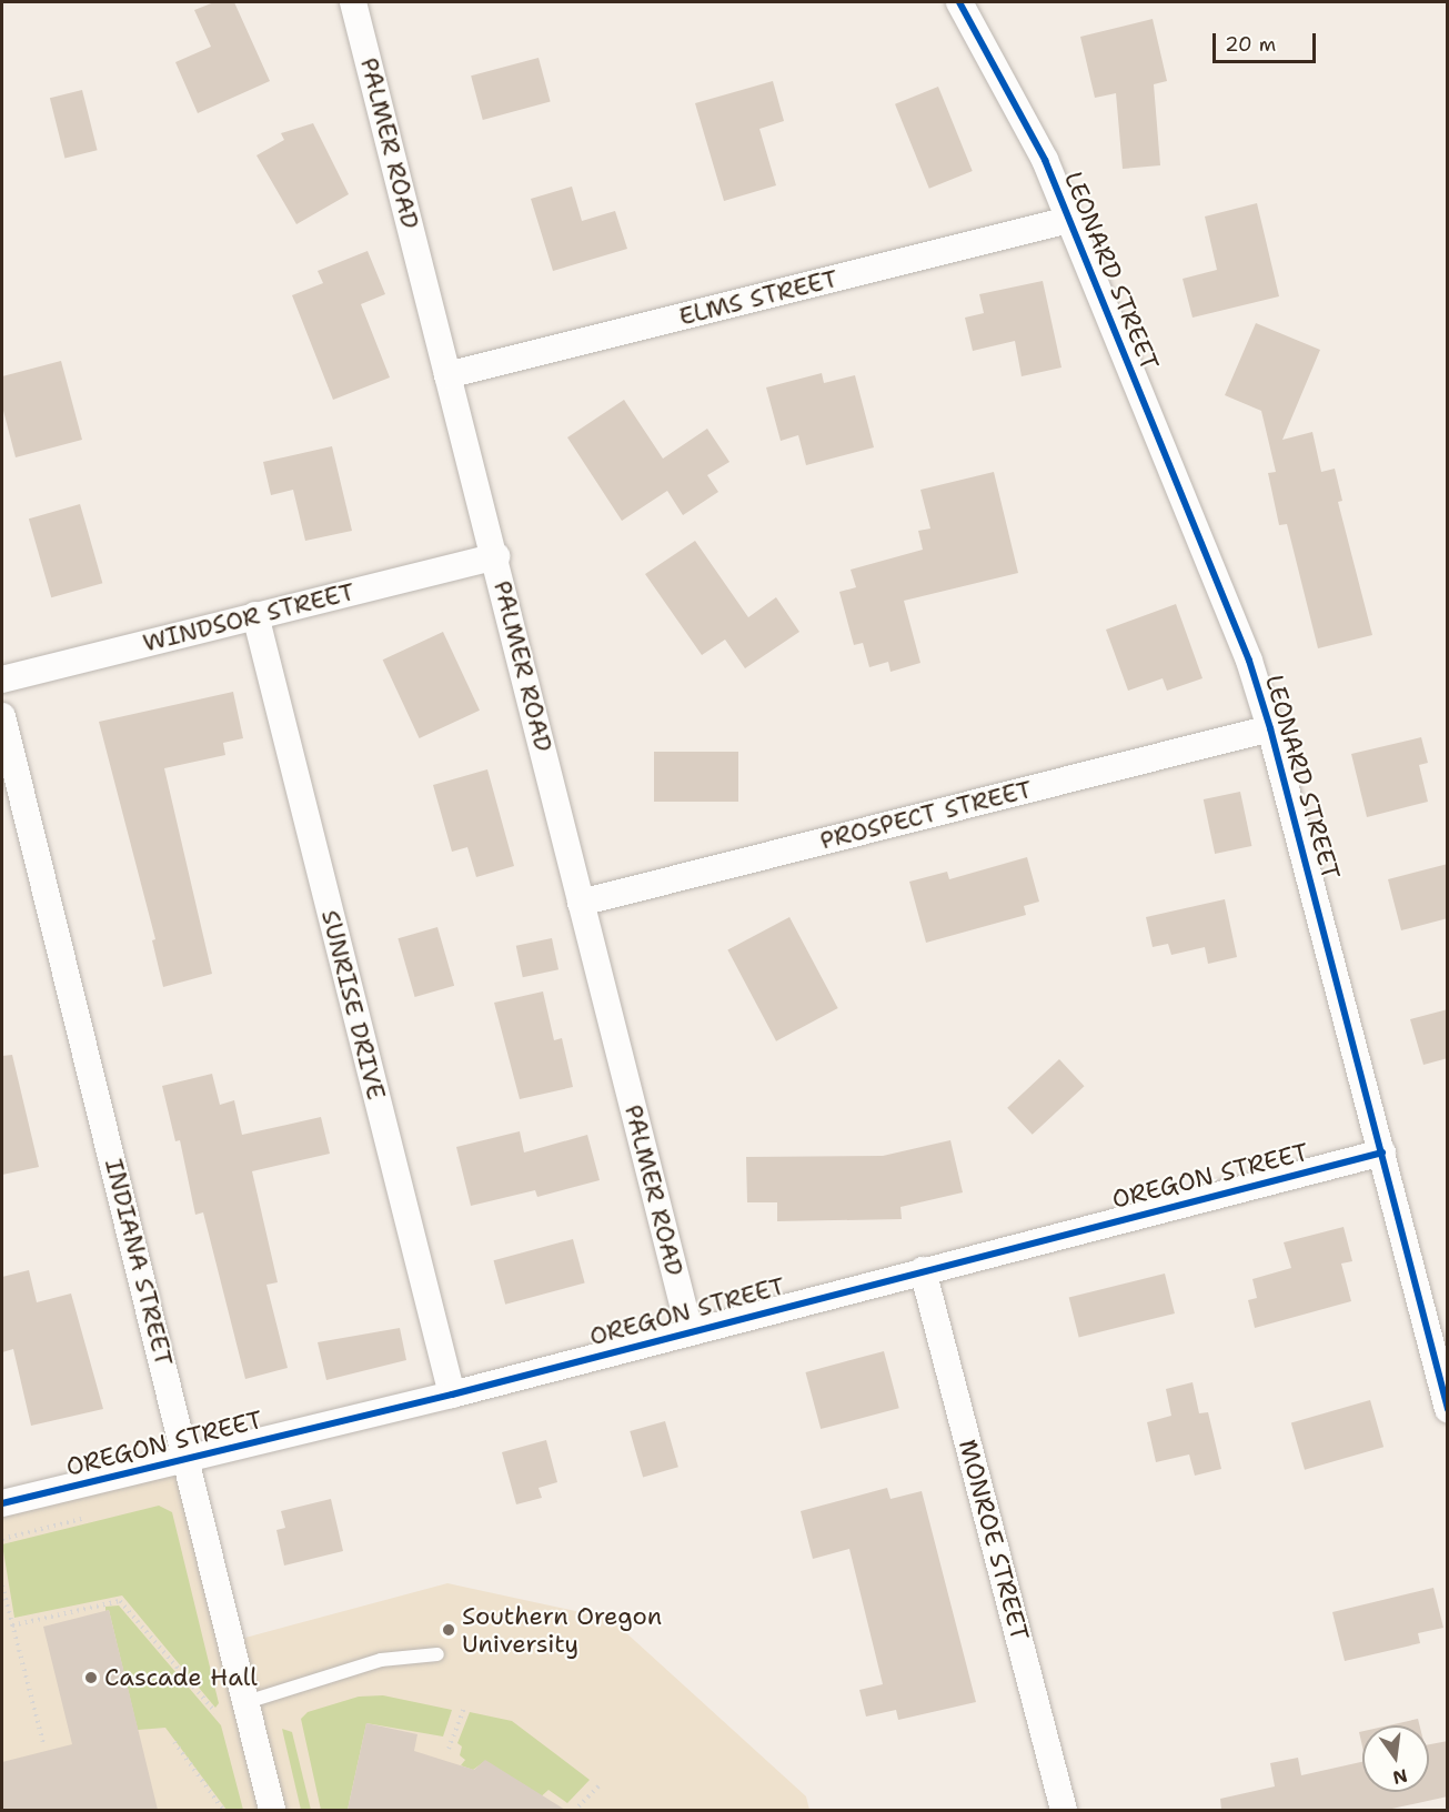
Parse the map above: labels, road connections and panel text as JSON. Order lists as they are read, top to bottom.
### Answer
{
  "streets": {
    "street": [
      "PALMER ROAD",
      "LEONARD STREET",
      "ELMS STREET",
      "WINDSOR STREET",
      "PROSPECT STREET",
      "SUNRISE DRIVE",
      "OREGON STREET",
      "INDIANA STREET",
      "MONROE STREET"
    ]
  },
  "crossings": [
    ["PALMER ROAD", "ELMS STREET"],
    ["PALMER ROAD", "WINDSOR STREET"],
    ["PALMER ROAD", "PROSPECT STREET"],
    ["PALMER ROAD", "OREGON STREET"],
    ["LEONARD STREET", "ELMS STREET"],
    ["LEONARD STREET", "PROSPECT STREET"],
    ["LEONARD STREET", "OREGON STREET"],
    ["WINDSOR STREET", "SUNRISE DRIVE"],
    ["SUNRISE DRIVE", "OREGON STREET"],
    ["OREGON STREET", "INDIANA STREET"],
    ["OREGON STREET", "MONROE STREET"]
  ],
  "places": ["Southern Oregon University", "Cascade Hall"],
  "scale_bar": "20 m",
  "north": "bottom"
}
